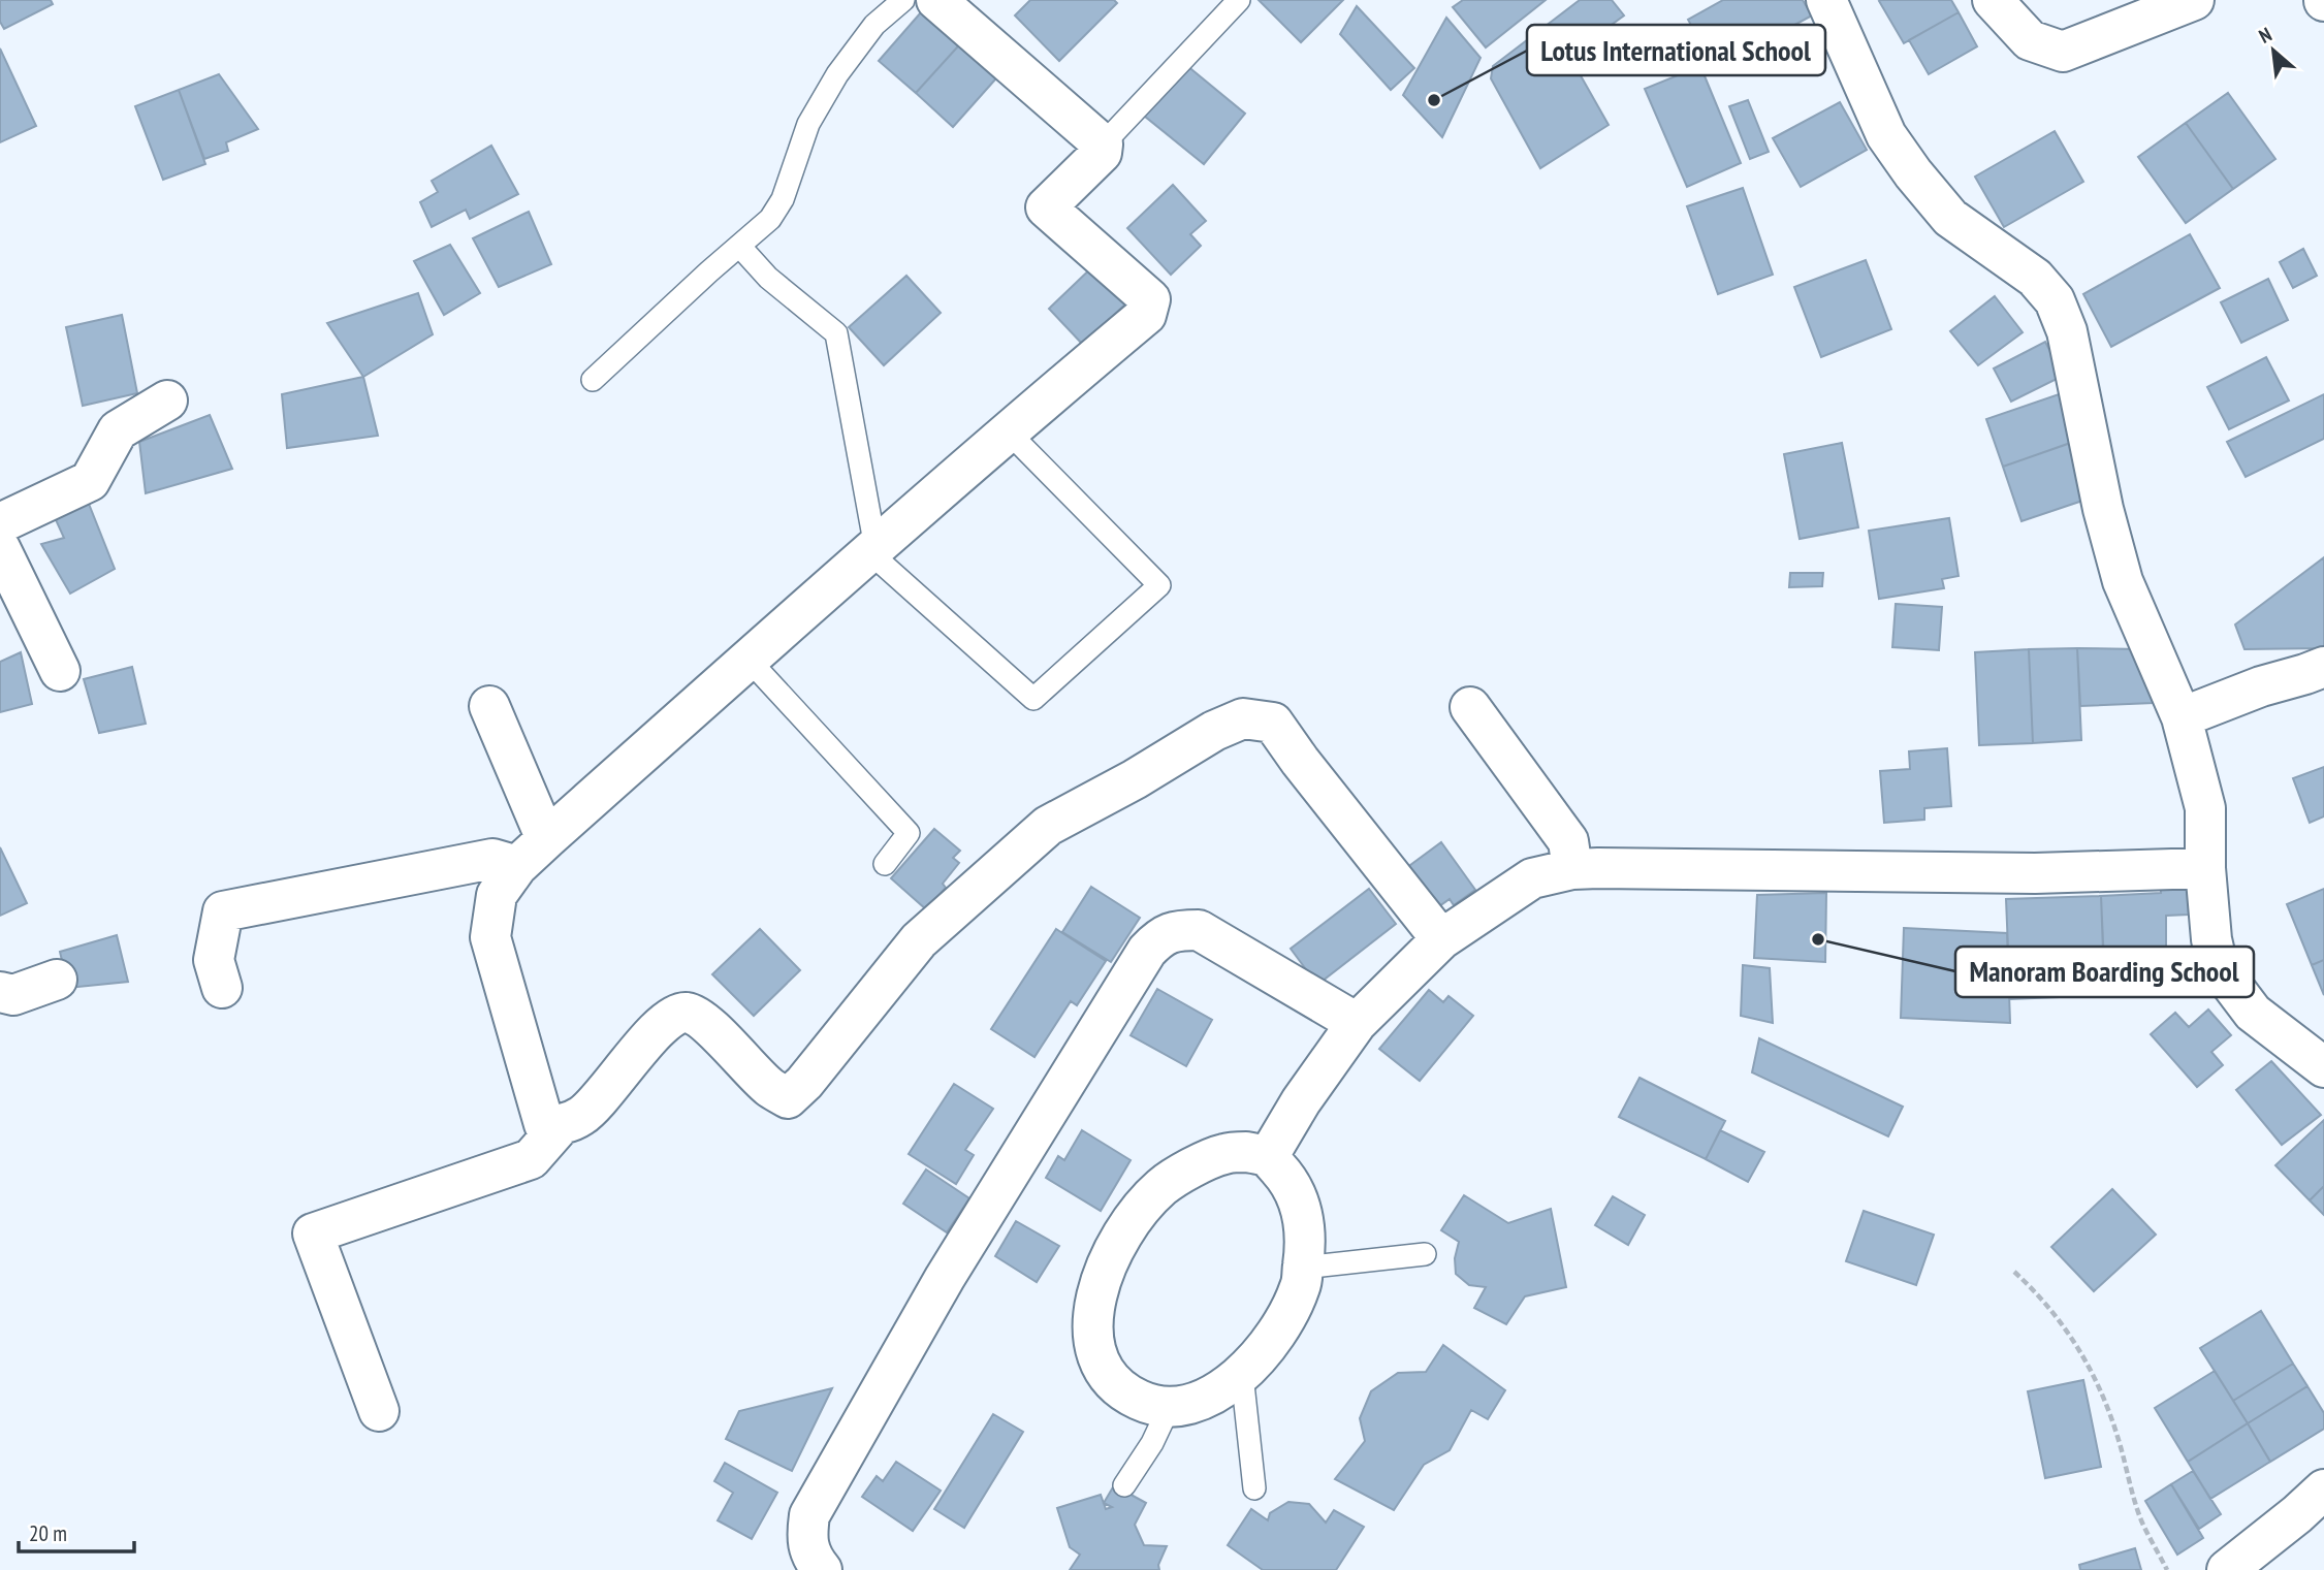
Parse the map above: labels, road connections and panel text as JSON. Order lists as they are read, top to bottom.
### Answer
{
  "places": ["Lotus International School", "Manoram Boarding School"],
  "scale_bar": "20 m",
  "north": "top left"
}
